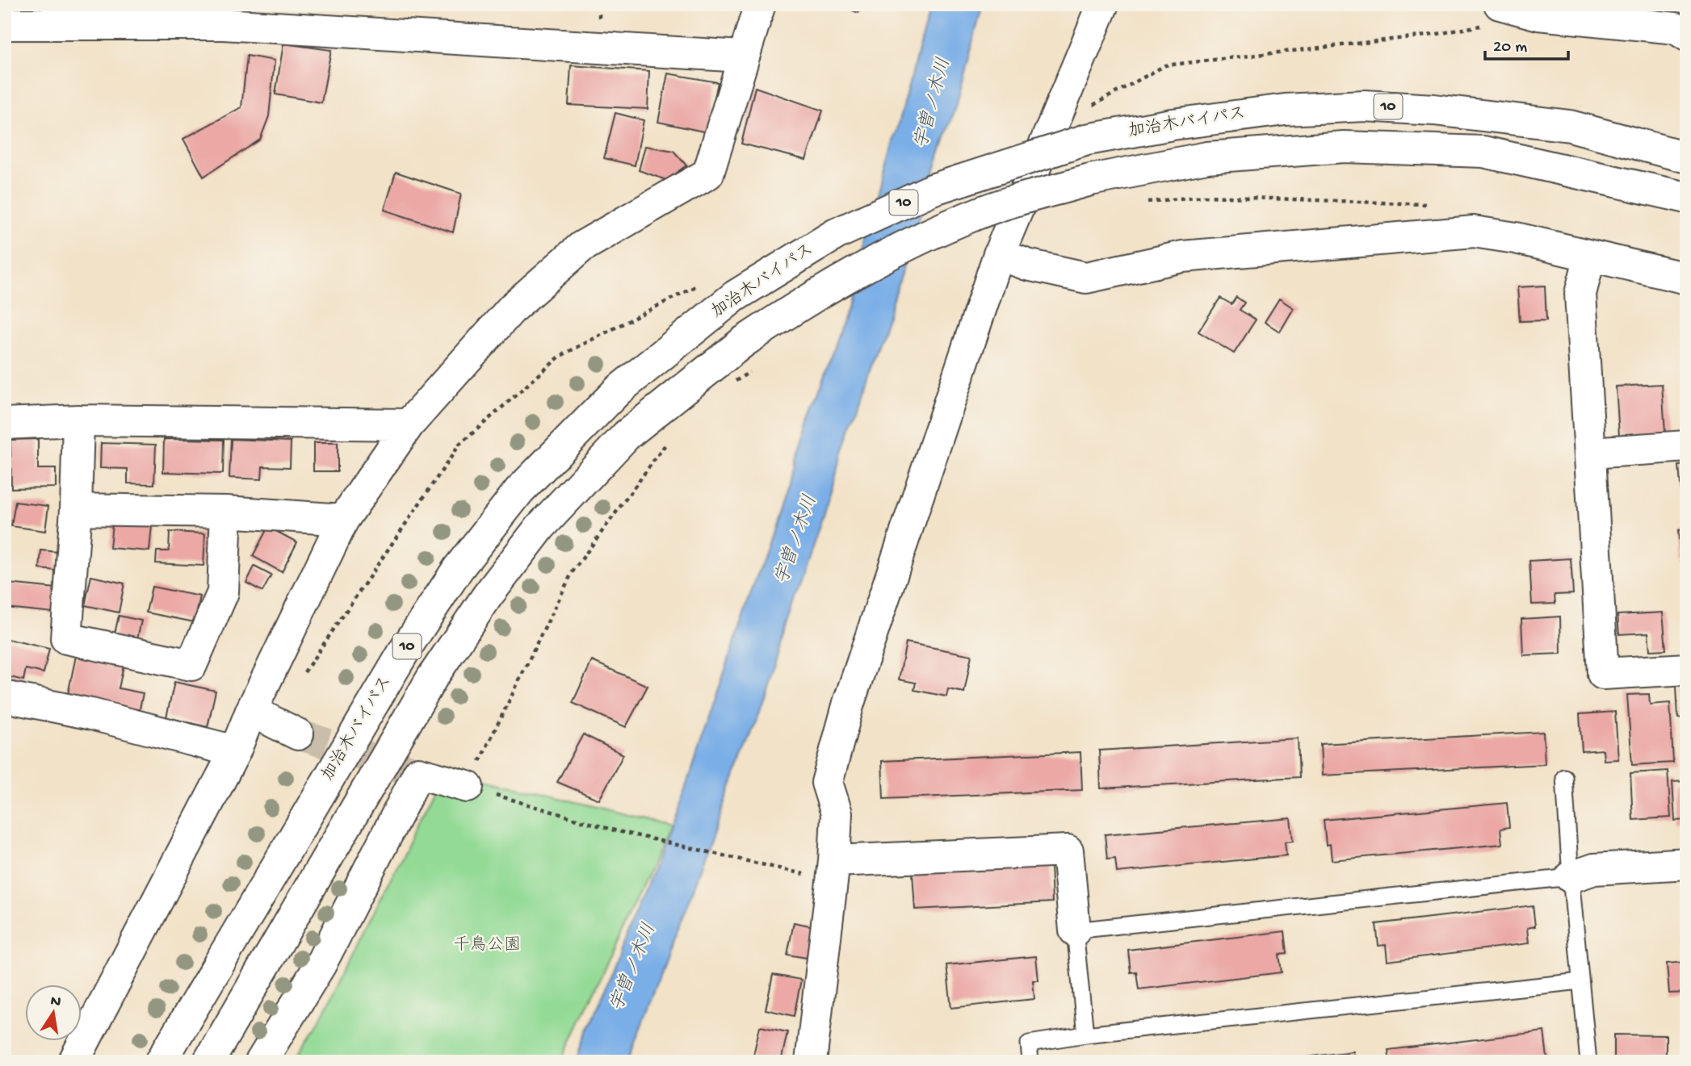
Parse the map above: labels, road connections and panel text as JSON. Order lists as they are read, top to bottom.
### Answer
{
  "streets": {
    "main road": ["10", "加治木バイパス"]
  },
  "water": ["宇曽ノ木川"],
  "parks": ["千鳥公園"],
  "scale_bar": "20 m",
  "north": "top"
}
